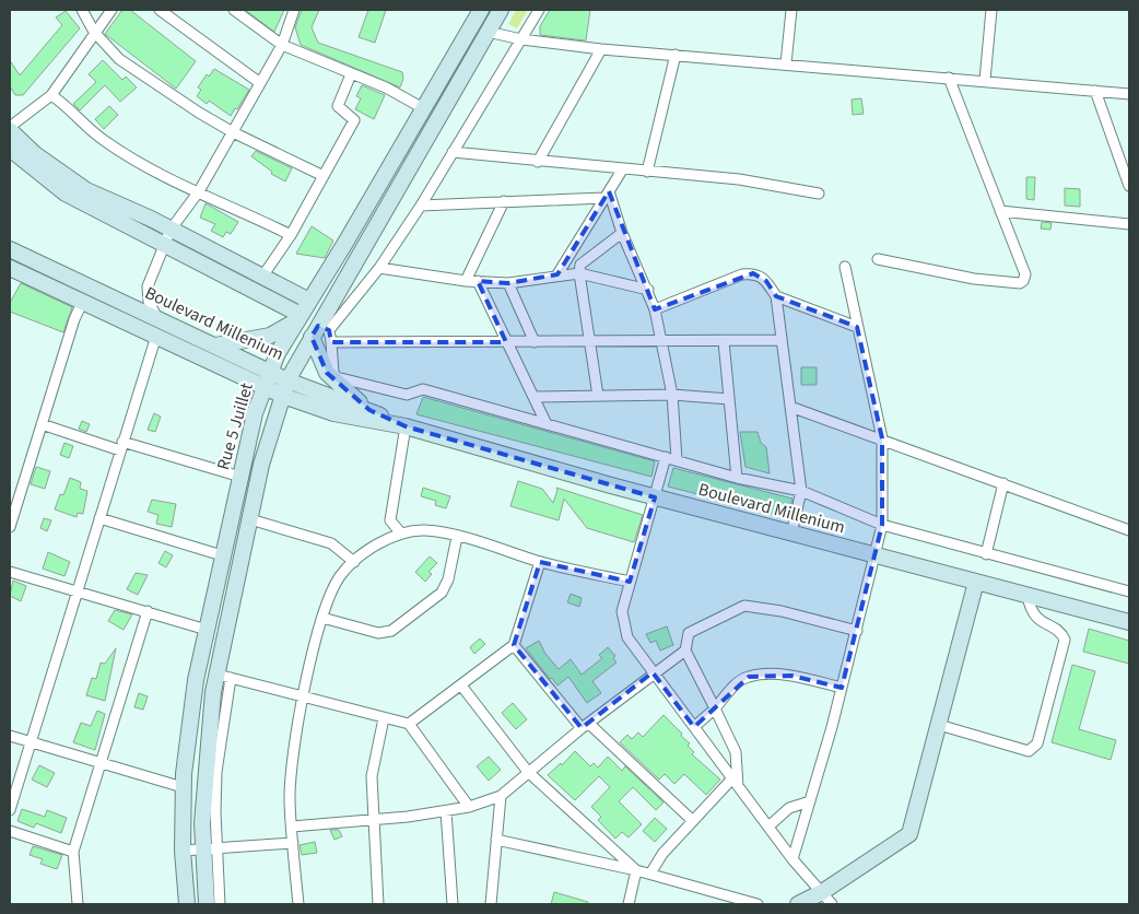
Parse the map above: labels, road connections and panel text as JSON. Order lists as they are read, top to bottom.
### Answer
{
  "streets": {
    "main road": ["Boulevard Millenium", "Rue 5 Juillet"]
  },
  "crossings": [
    ["Boulevard Millenium", "Rue 5 Juillet"]
  ]
}
